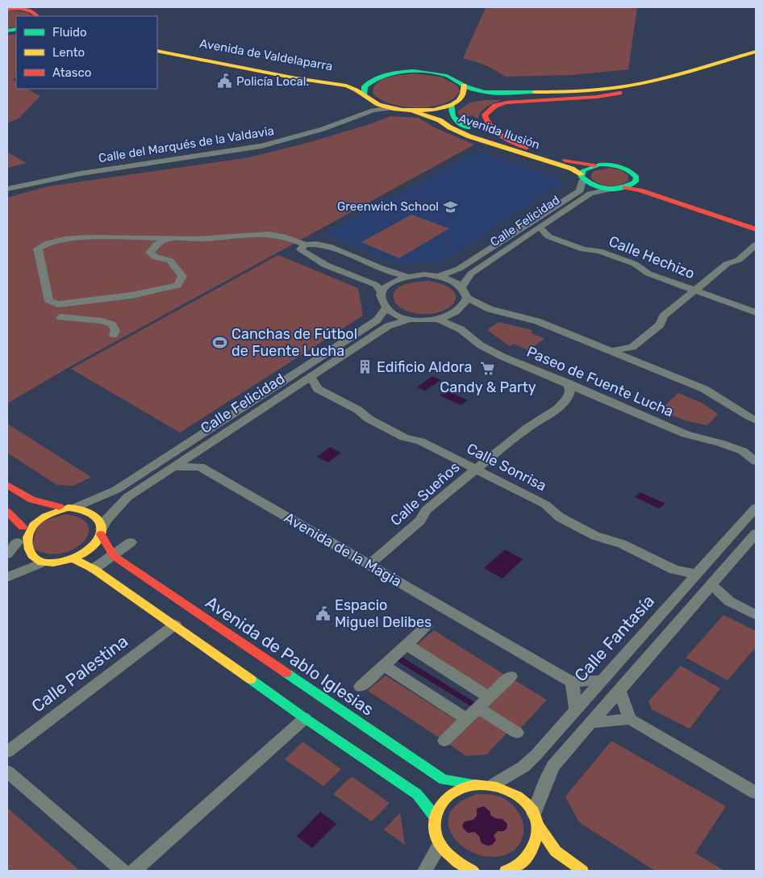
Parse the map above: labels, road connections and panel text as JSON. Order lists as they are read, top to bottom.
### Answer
{
  "streets": {
    "main road": ["Avenida de Valdelaparra", "Avenida Ilusión", "Avenida de Pablo Iglesias"],
    "street": [
      "Calle del Marqués de la Valdavia",
      "Calle Felicidad",
      "Calle Hechizo",
      "Paseo de Fuente Lucha",
      "Calle Sonrisa",
      "Calle Sueños",
      "Avenida de la Magia",
      "Calle Fantasía",
      "Calle Palestina"
    ]
  },
  "crossings": [
    ["Avenida de Valdelaparra", "Avenida Ilusión"],
    ["Avenida de Valdelaparra", "Calle del Marqués de la Valdavia"],
    ["Avenida Ilusión", "Calle Felicidad"],
    ["Calle Felicidad", "Calle Hechizo"],
    ["Calle Felicidad", "Calle Sonrisa"],
    ["Calle Felicidad", "Avenida de Pablo Iglesias"],
    ["Paseo de Fuente Lucha", "Calle Sueños"],
    ["Calle Sonrisa", "Calle Sueños"],
    ["Calle Sonrisa", "Calle Fantasía"],
    ["Calle Sueños", "Avenida de la Magia"],
    ["Calle Fantasía", "Avenida de Pablo Iglesias"]
  ],
  "places": {
    "public building": ["Policía Local.", "Espacio Miguel Delibes"],
    "school or university": ["Greenwich School"],
    "sports": ["Canchas de Fútbol de Fuente Lucha"],
    "building": ["Edificio Aldora"],
    "supermarket": ["Candy & Party"]
  },
  "legend": ["Fluido", "Lento", "Atasco"]
}
